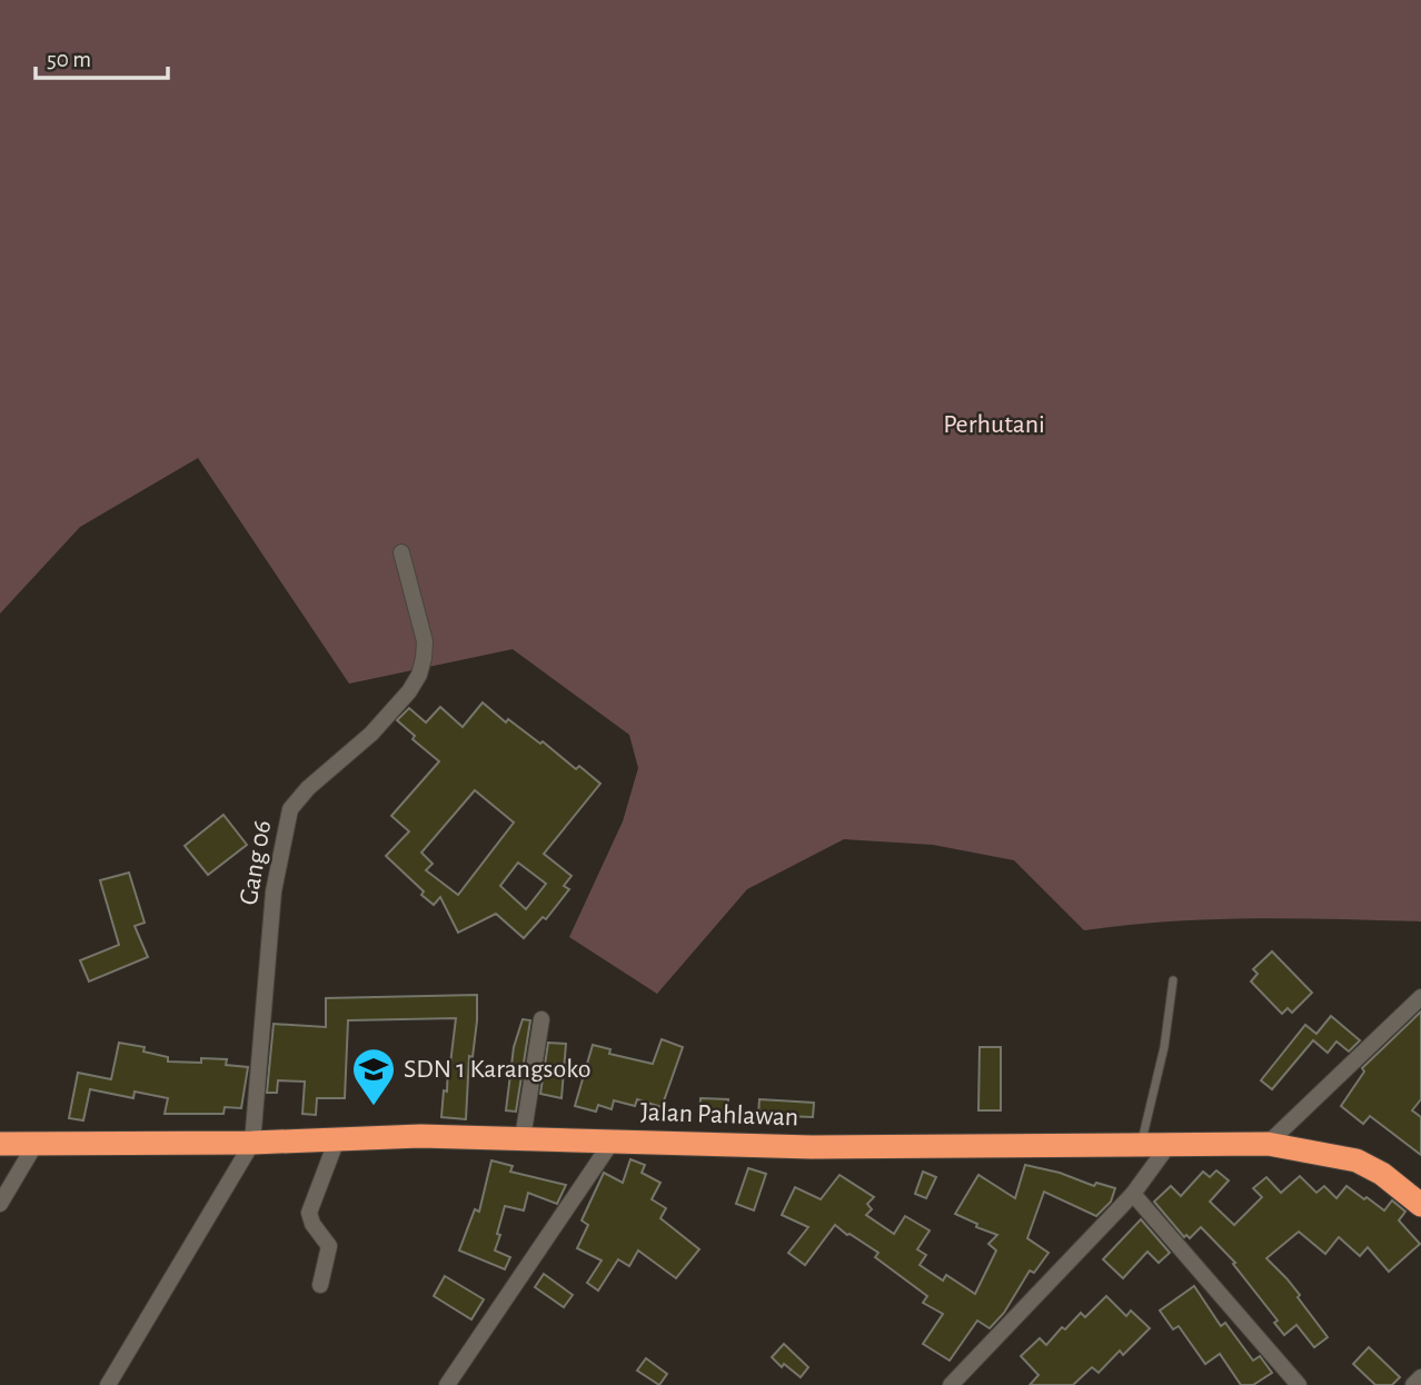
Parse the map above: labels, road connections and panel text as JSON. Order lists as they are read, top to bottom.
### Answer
{
  "streets": {
    "highway": ["Jalan Pahlawan"],
    "street": ["Gang 06"]
  },
  "crossings": [
    ["Gang 06", "Jalan Pahlawan"]
  ],
  "parks": ["Perhutani"],
  "places": {
    "school or university": ["SDN 1 Karangsoko"]
  },
  "scale_bar": "50 m"
}
